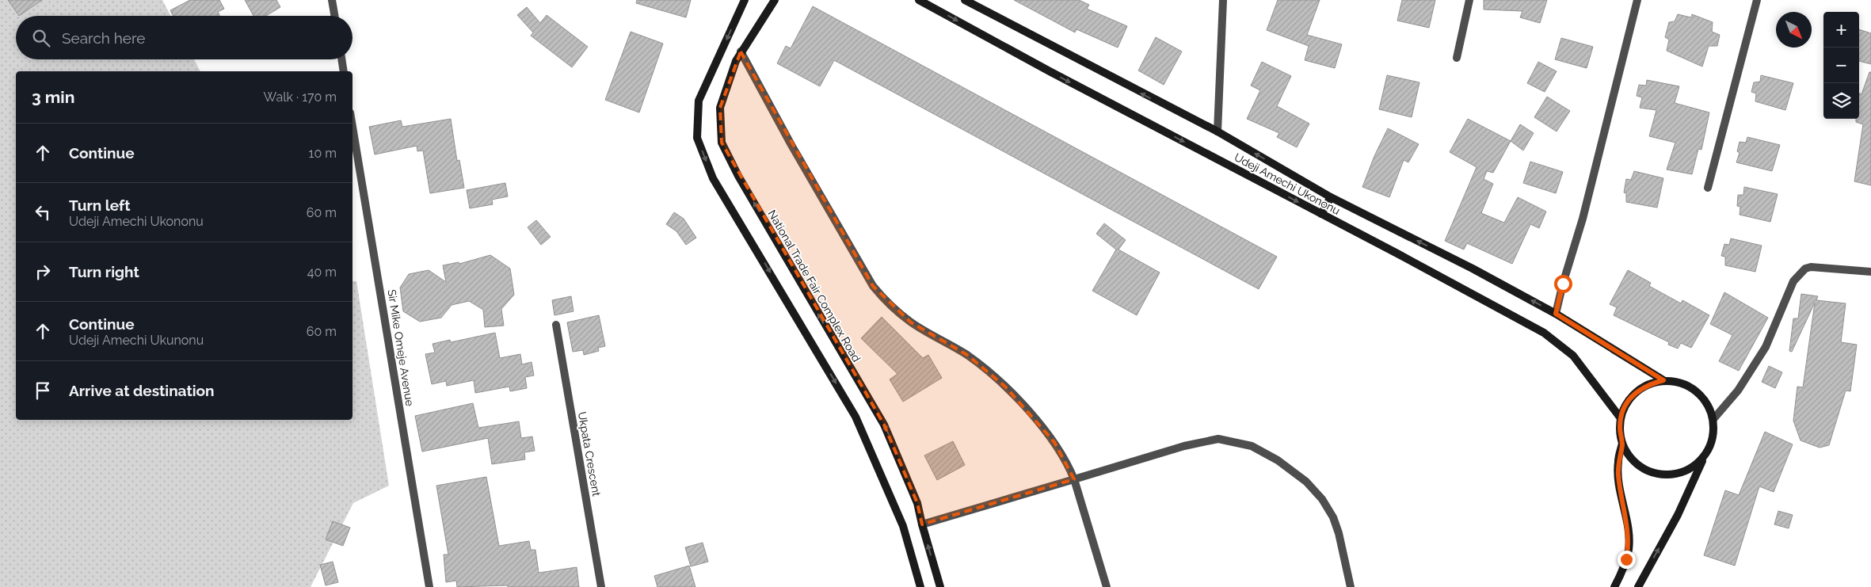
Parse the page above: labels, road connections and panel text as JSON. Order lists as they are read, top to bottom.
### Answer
{
  "streets": {
    "main road": ["Udeji Amechi Ukononu", "National Trade Fair Complex Road"],
    "street": ["Sir Mike Omeje Avenue", "Ukpata Crescent"]
  },
  "north": "bottom right",
  "page": {
    "map_buttons": ["+", "−"],
    "search": "Search here",
    "heading": ["3 min", "Walk · 170 m"],
    "list": [
      ["Continue", "10 m"],
      ["Turn left", "Udeji Amechi Ukononu", "60 m"],
      ["Turn right", "40 m"],
      ["Continue", "Udeji Amechi Ukunonu", "60 m"],
      "Arrive at destination"
    ]
  }
}
